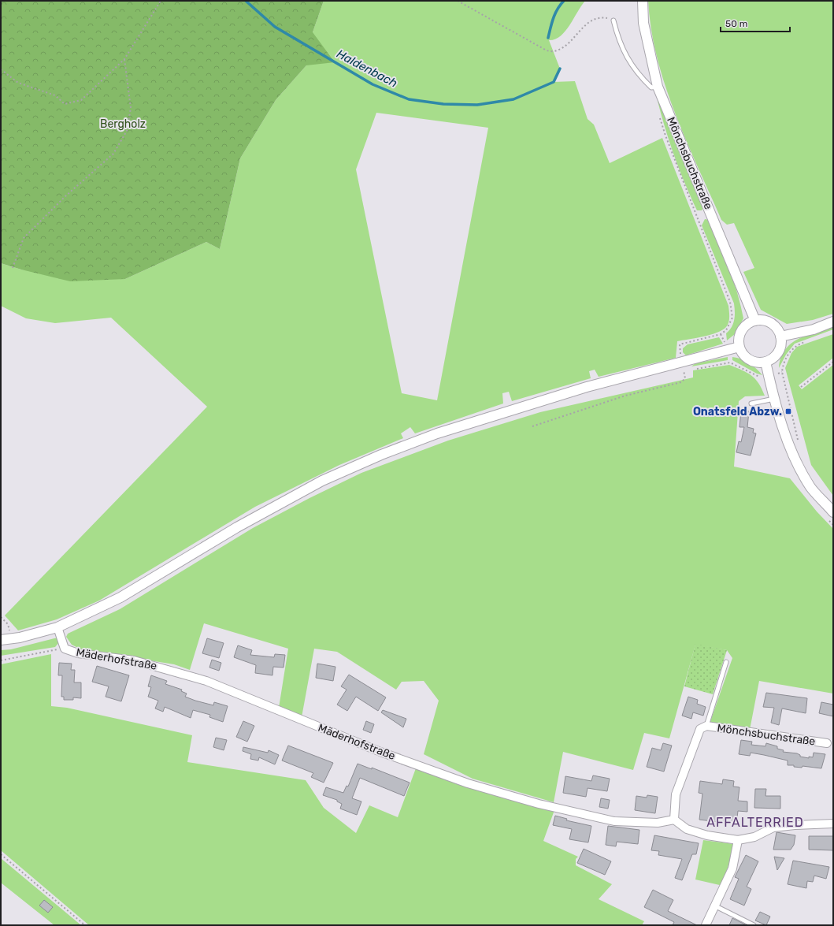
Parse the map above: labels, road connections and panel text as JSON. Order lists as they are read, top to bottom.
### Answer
{
  "streets": {
    "street": ["Mönchsbuchstraße", "Mäderhofstraße"]
  },
  "crossings": [
    ["Mönchsbuchstraße", "Mäderhofstraße"]
  ],
  "districts": ["AFFALTERRIED"],
  "water": ["Haldenbach"],
  "parks": ["Bergholz"],
  "places": {
    "transit": ["Onatsfeld Abzw."]
  },
  "scale_bar": "50 m"
}
